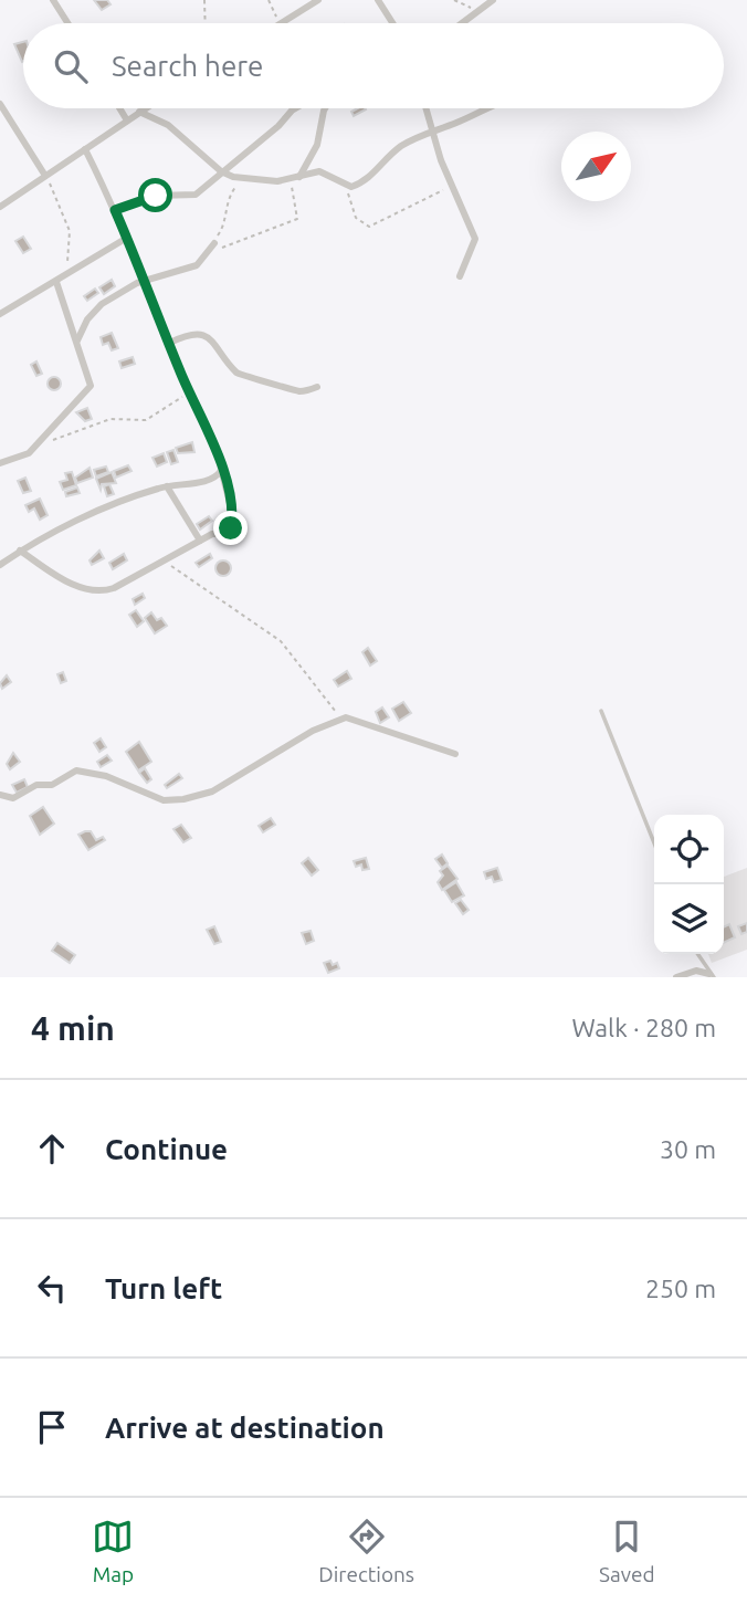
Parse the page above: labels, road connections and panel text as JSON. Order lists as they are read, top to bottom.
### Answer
{
  "north": "top right",
  "page": {
    "search": "Search here",
    "heading": ["4 min", "Walk · 280 m"],
    "list": [
      ["Continue", "30 m"],
      ["Turn left", "250 m"],
      "Arrive at destination"
    ],
    "nav": ["Map", "Directions", "Saved"]
  }
}
